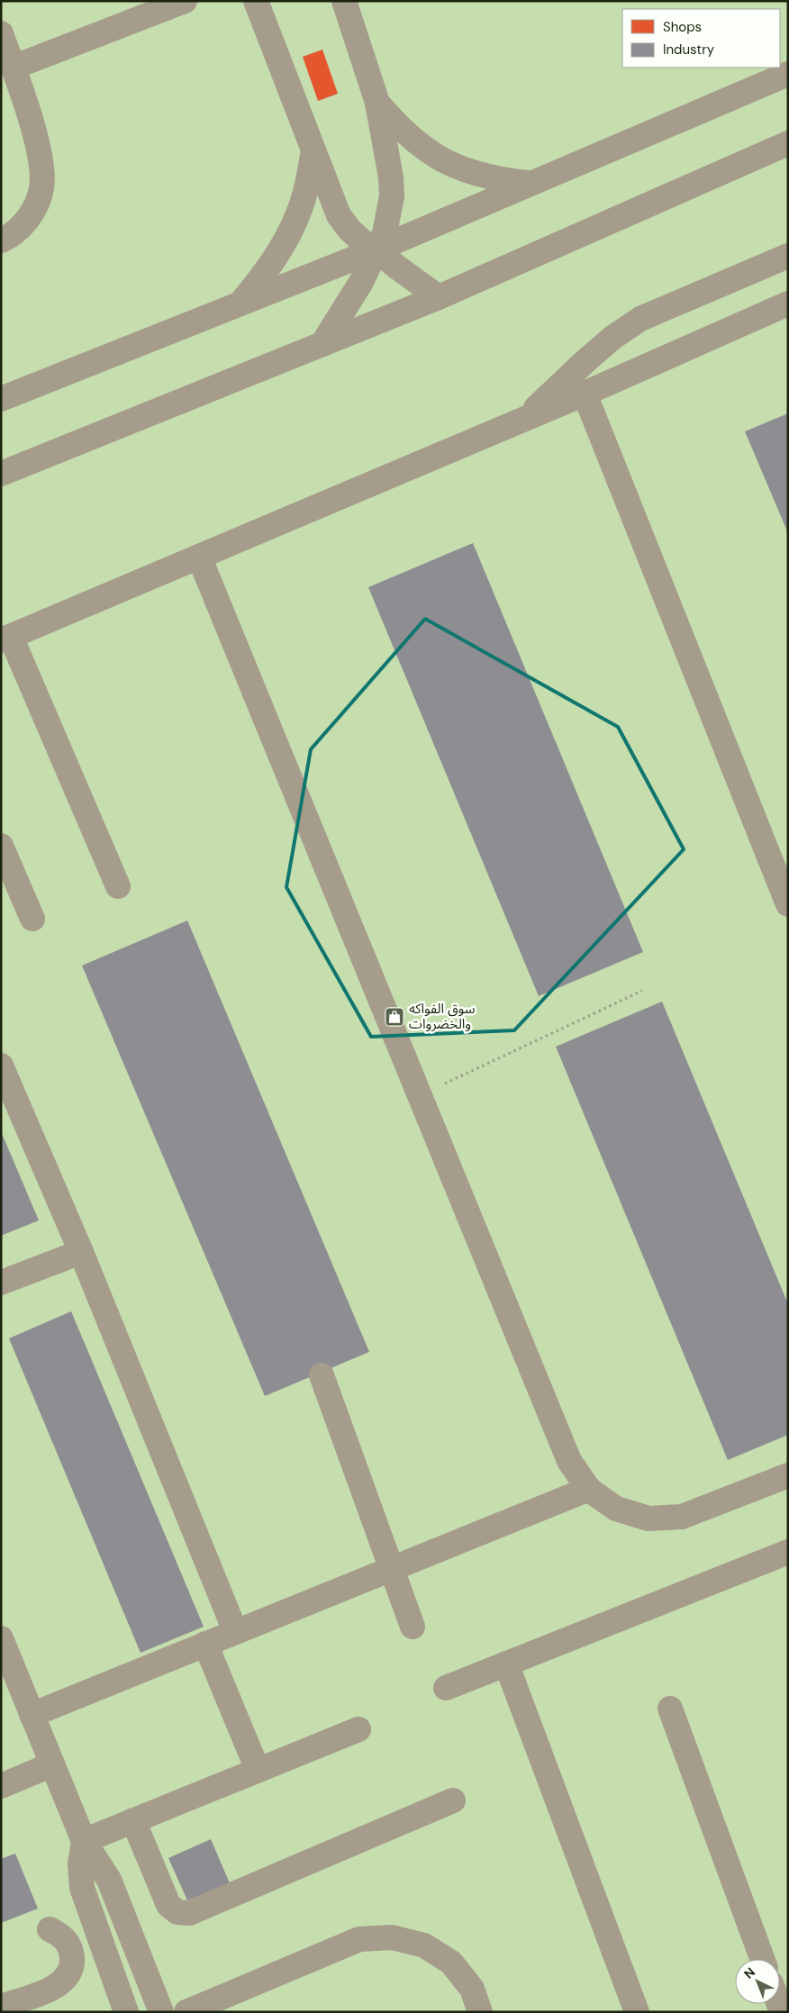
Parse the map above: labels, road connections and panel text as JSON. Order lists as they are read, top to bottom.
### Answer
{
  "places": {
    "shop": ["سوق الفواكه والخضروات"]
  },
  "legend": ["Shops", "Industry"],
  "north": "top left"
}
